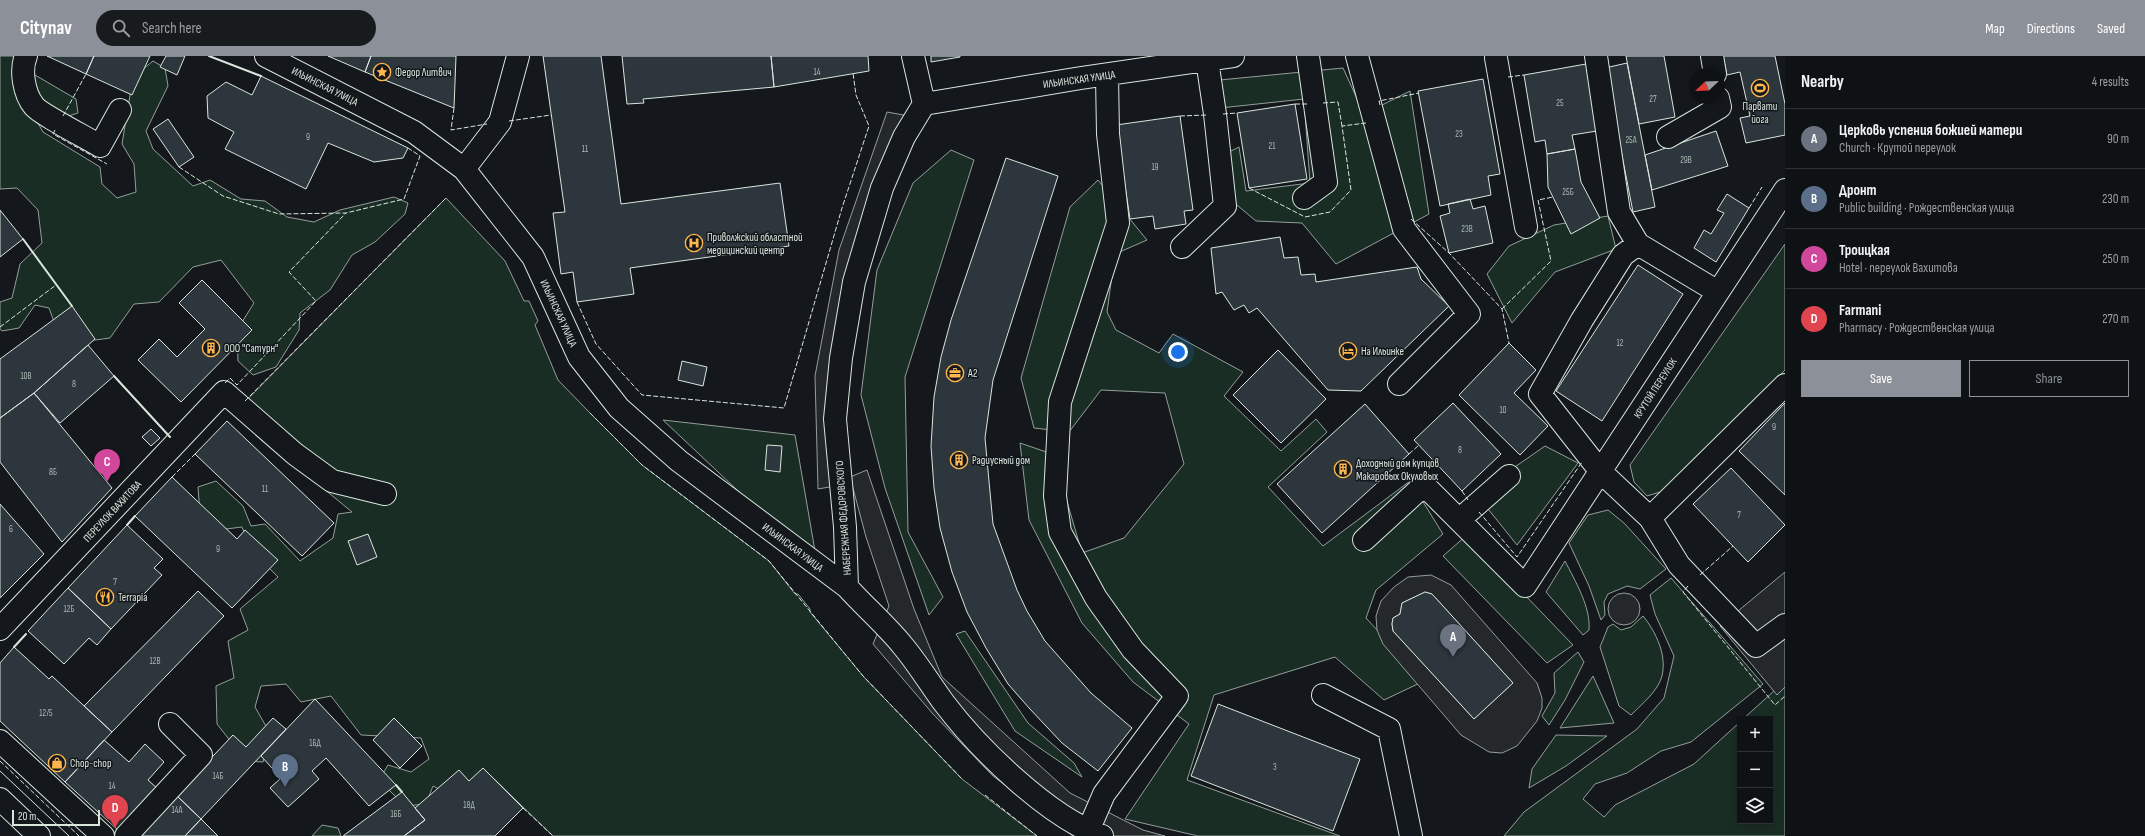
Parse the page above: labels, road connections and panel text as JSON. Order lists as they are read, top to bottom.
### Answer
{
  "streets": {
    "street": [
      "ИЛЬИНСКАЯ УЛИЦА",
      "КРУТОЙ ПЕРЕУЛОК",
      "ПЕРЕУЛОК ВАХИТОВА",
      "НАБЕРЕЖНАЯ ФЕДОРОВСКОГО"
    ]
  },
  "crossings": [
    ["ИЛЬИНСКАЯ УЛИЦА", "НАБЕРЕЖНАЯ ФЕДОРОВСКОГО"]
  ],
  "places": {
    "place": ["Федор Литвич"],
    "sports": ["Парвати йога"],
    "hospital": ["Приволжский областной медицинский центр"],
    "building": ["ООО \"Сатурн\"", "Радиусный дом", "Доходный дом купцов Макаровых Окуловых"],
    "hotel": ["На Ильинке"],
    "office": ["А2"],
    "restaurant": ["Terrapia"],
    "shop": ["Chop-chop"]
  },
  "house_numbers": [
    "14",
    "27",
    "25",
    "23",
    "9",
    "25А",
    "21",
    "11",
    "29В",
    "19",
    "25Б",
    "23В",
    "12",
    "10В",
    "8",
    "10",
    "9",
    "8",
    "8Б",
    "11",
    "7",
    "6",
    "9",
    "7",
    "12Б",
    "12В",
    "12/5",
    "16Д",
    "3",
    "14Б",
    "14",
    "18Д",
    "14А",
    "16Б"
  ],
  "scale_bar": "20 m",
  "north": "bottom left",
  "page": {
    "header": "Citynav",
    "search": "Search here",
    "nav": ["Map", "Directions", "Saved"],
    "heading": ["Nearby", "4 results"],
    "list": [
      {
        "mark": "A",
        "name": "Церковь успения божией матери",
        "note": "Church · Крутой переулок",
        "value": "90 m"
      },
      {
        "mark": "B",
        "name": "Дронт",
        "note": "Public building · Рождественская улица",
        "value": "230 m"
      },
      {
        "mark": "C",
        "name": "Троицкая",
        "note": "Hotel · переулок Вахитова",
        "value": "250 m"
      },
      {
        "mark": "D",
        "name": "Farmani",
        "note": "Pharmacy · Рождественская улица",
        "value": "270 m"
      }
    ],
    "buttons": ["Save", "Share"],
    "pins": [
      "C",
      "A",
      "B",
      "D"
    ],
    "map_buttons": ["+", "−"],
    "scale": "20 m"
  }
}
